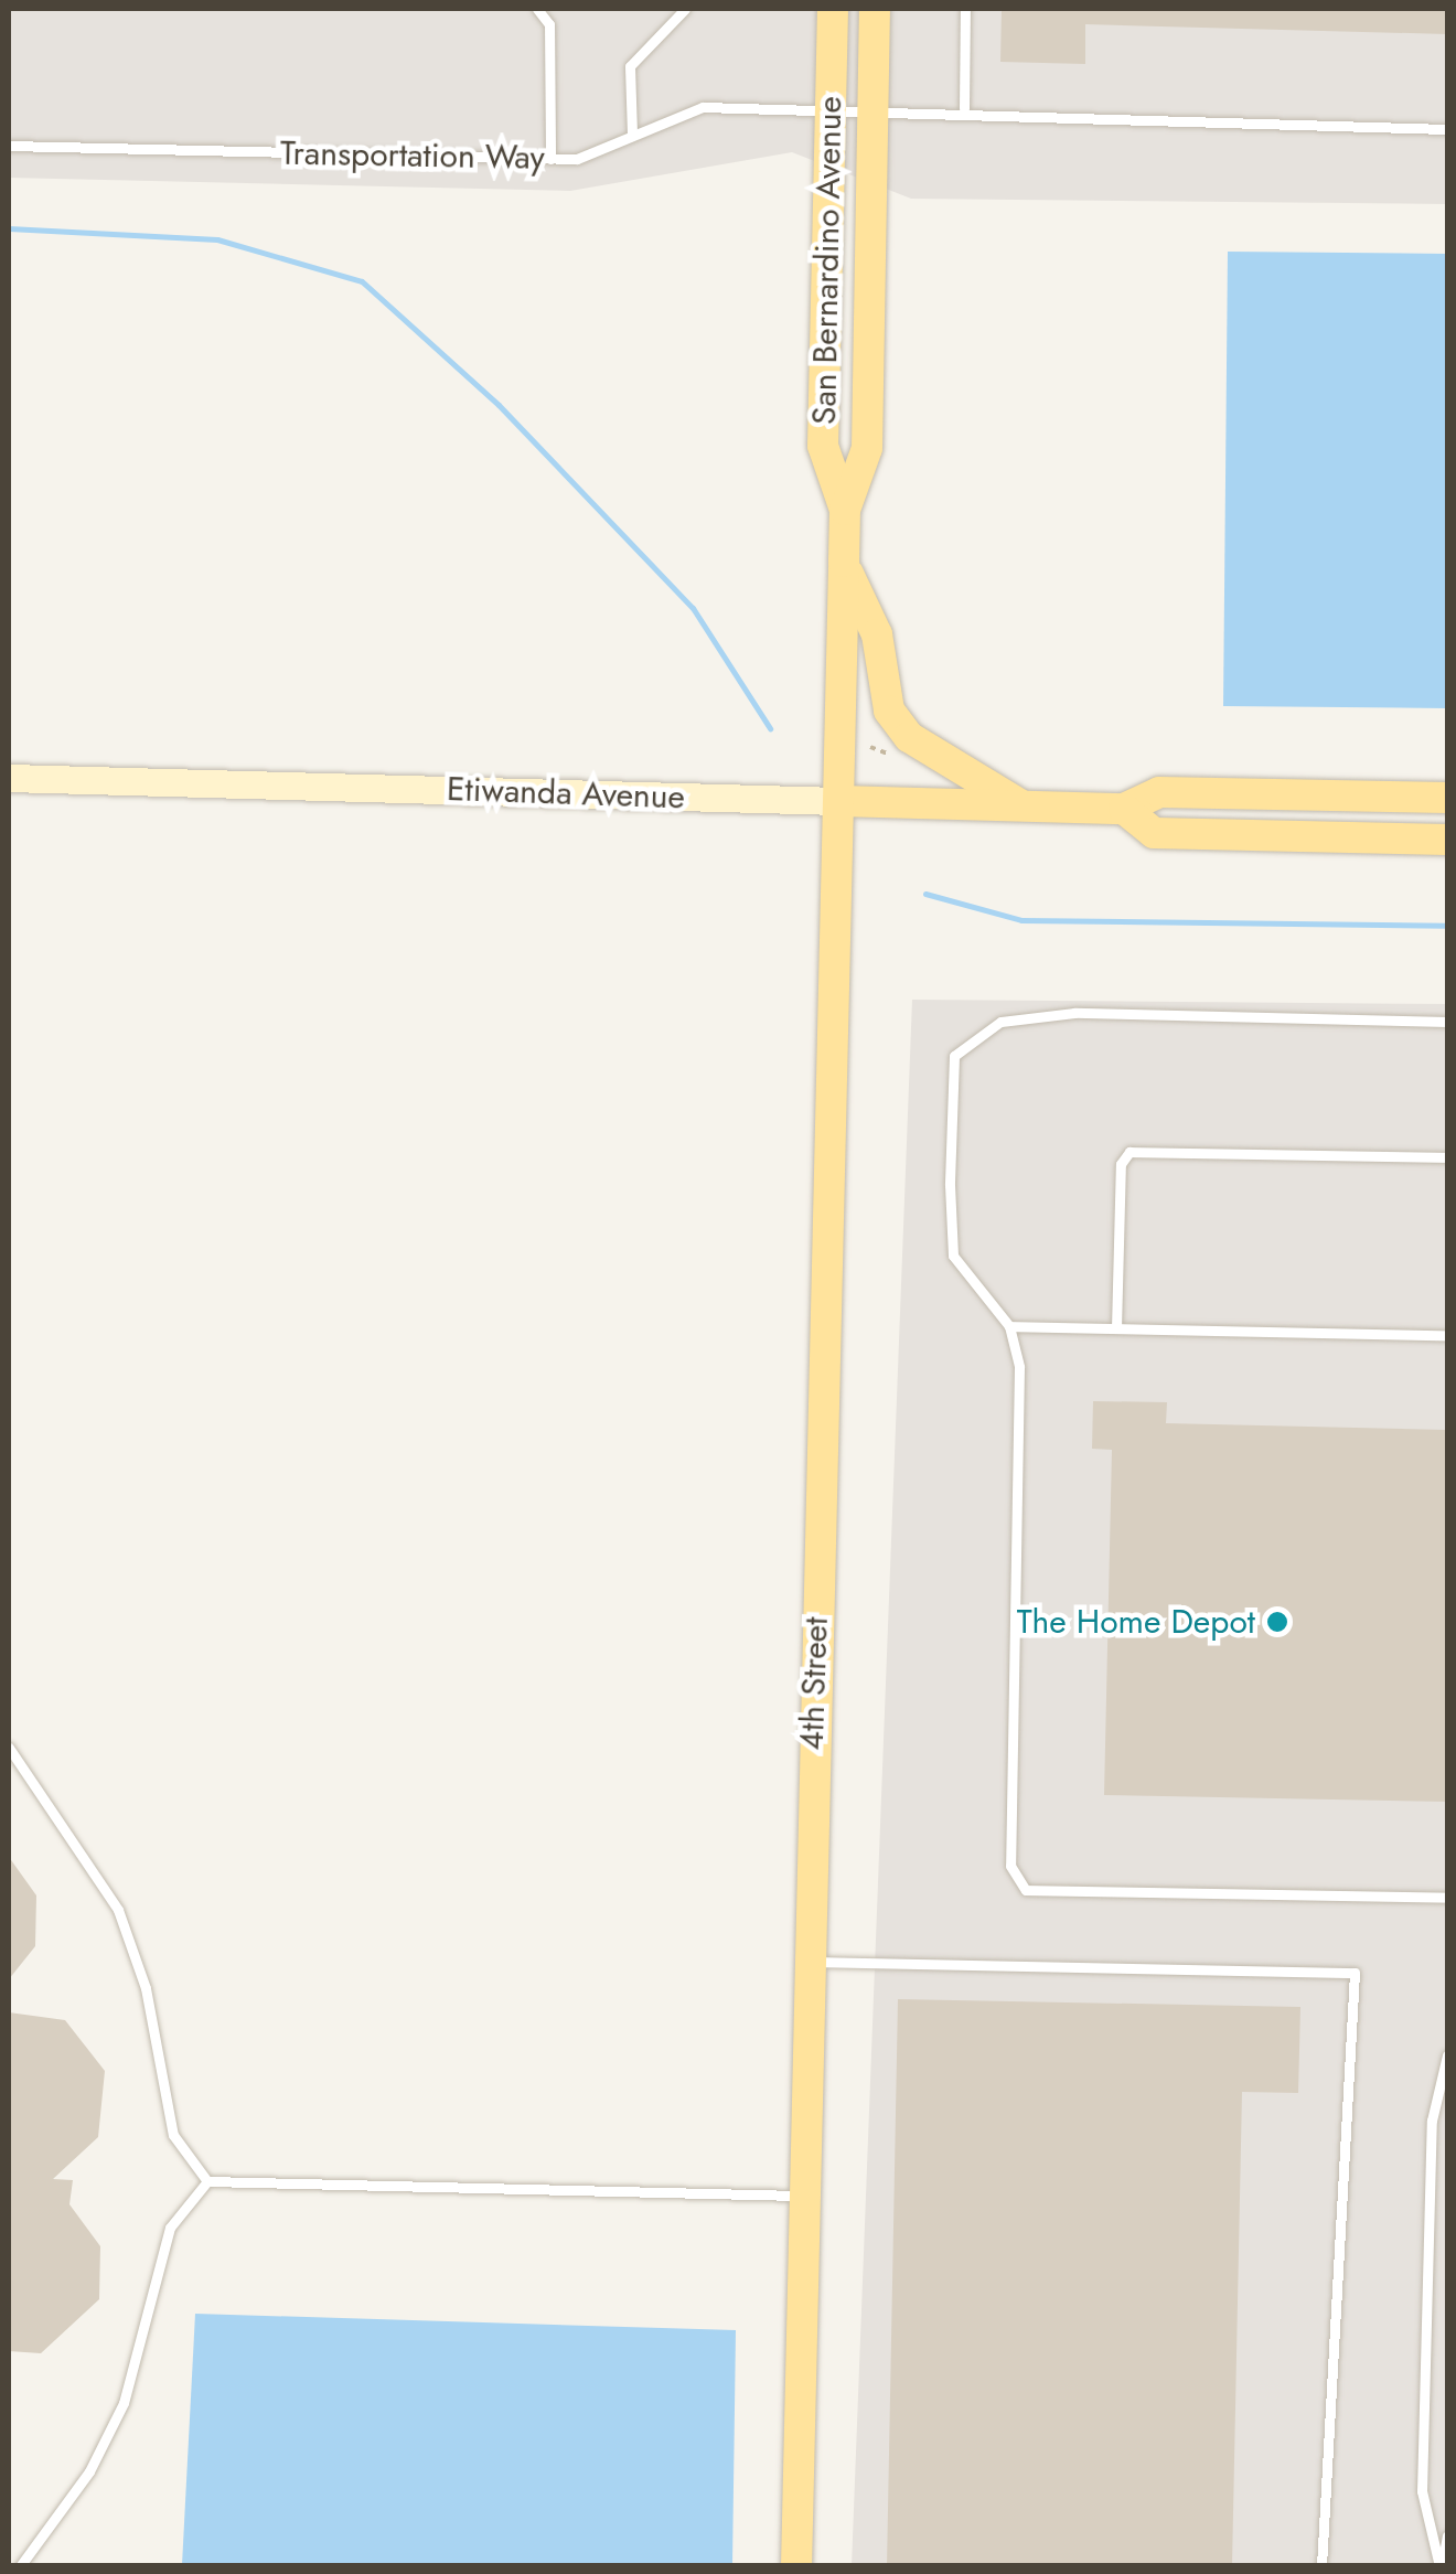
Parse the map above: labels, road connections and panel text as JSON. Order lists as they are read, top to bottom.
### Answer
{
  "streets": {
    "main road": ["San Bernardino Avenue", "Etiwanda Avenue", "4th Street"],
    "lane": ["Transportation Way"]
  },
  "crossings": [
    ["Transportation Way", "San Bernardino Avenue"],
    ["San Bernardino Avenue", "Etiwanda Avenue"],
    ["San Bernardino Avenue", "4th Street"],
    ["Etiwanda Avenue", "4th Street"]
  ],
  "places": ["The Home Depot"]
}
